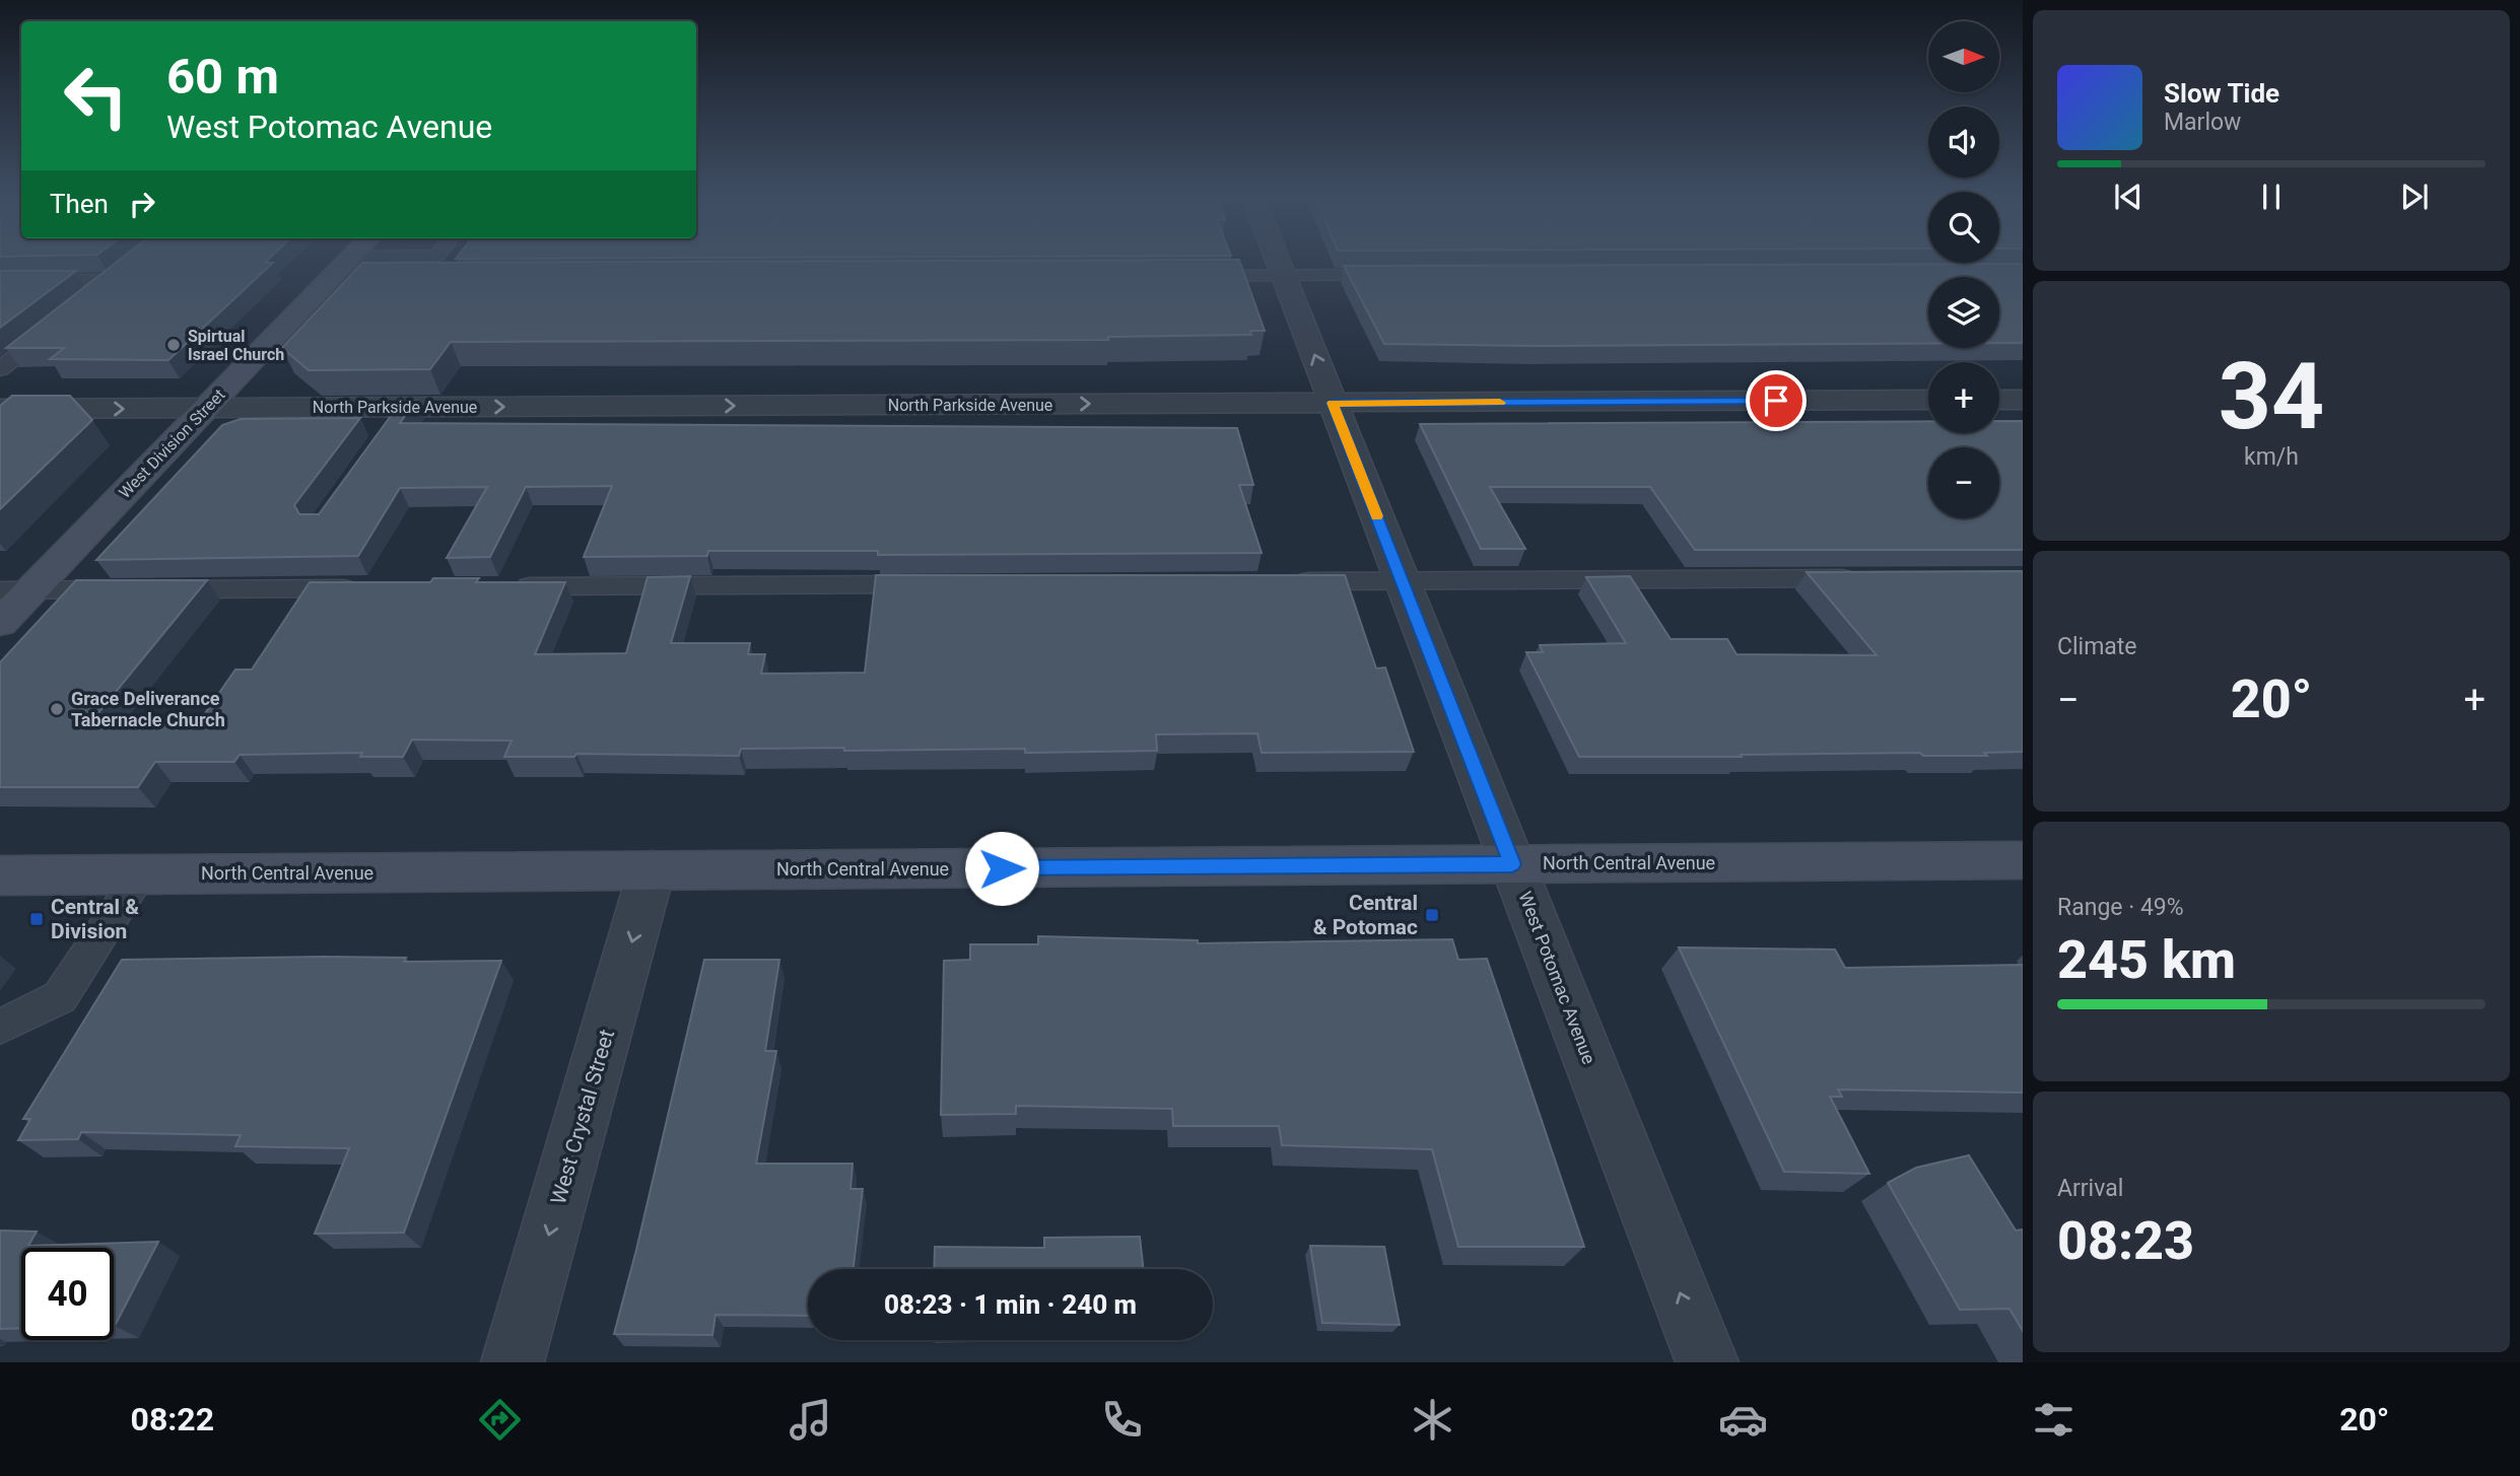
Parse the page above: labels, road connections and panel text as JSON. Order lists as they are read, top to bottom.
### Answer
{
  "streets": {
    "street": [
      "North Parkside Avenue",
      "West Division Street",
      "North Central Avenue",
      "West Potomac Avenue",
      "West Crystal Street"
    ]
  },
  "crossings": [
    ["North Parkside Avenue", "West Division Street"],
    ["North Parkside Avenue", "West Potomac Avenue"],
    ["North Central Avenue", "West Potomac Avenue"],
    ["North Central Avenue", "West Crystal Street"]
  ],
  "one_way": ["North Parkside Avenue", "West Potomac Avenue", "West Crystal Street"],
  "places": {
    "other": ["Spirtual Israel Church", "Grace Deliverance Tabernacle Church"],
    "transit": ["Central & Potomac", "Central & Division"]
  },
  "north": "right",
  "page": {
    "map_buttons": ["+", "−"],
    "turn": ["60 m", "West Potomac Avenue"],
    "song": ["Slow Tide", "Marlow"],
    "then": "Then",
    "tile": [
      ["34", "km/h"],
      "Climate",
      ["Range · 49%", "245 km"],
      ["Arrival", "08:23"]
    ],
    "heat": ["−", "20°", "+"],
    "limit": "40",
    "trip": "08:23 · 1 min · 240 m",
    "tabs": ["08:22", "20°"]
  }
}
